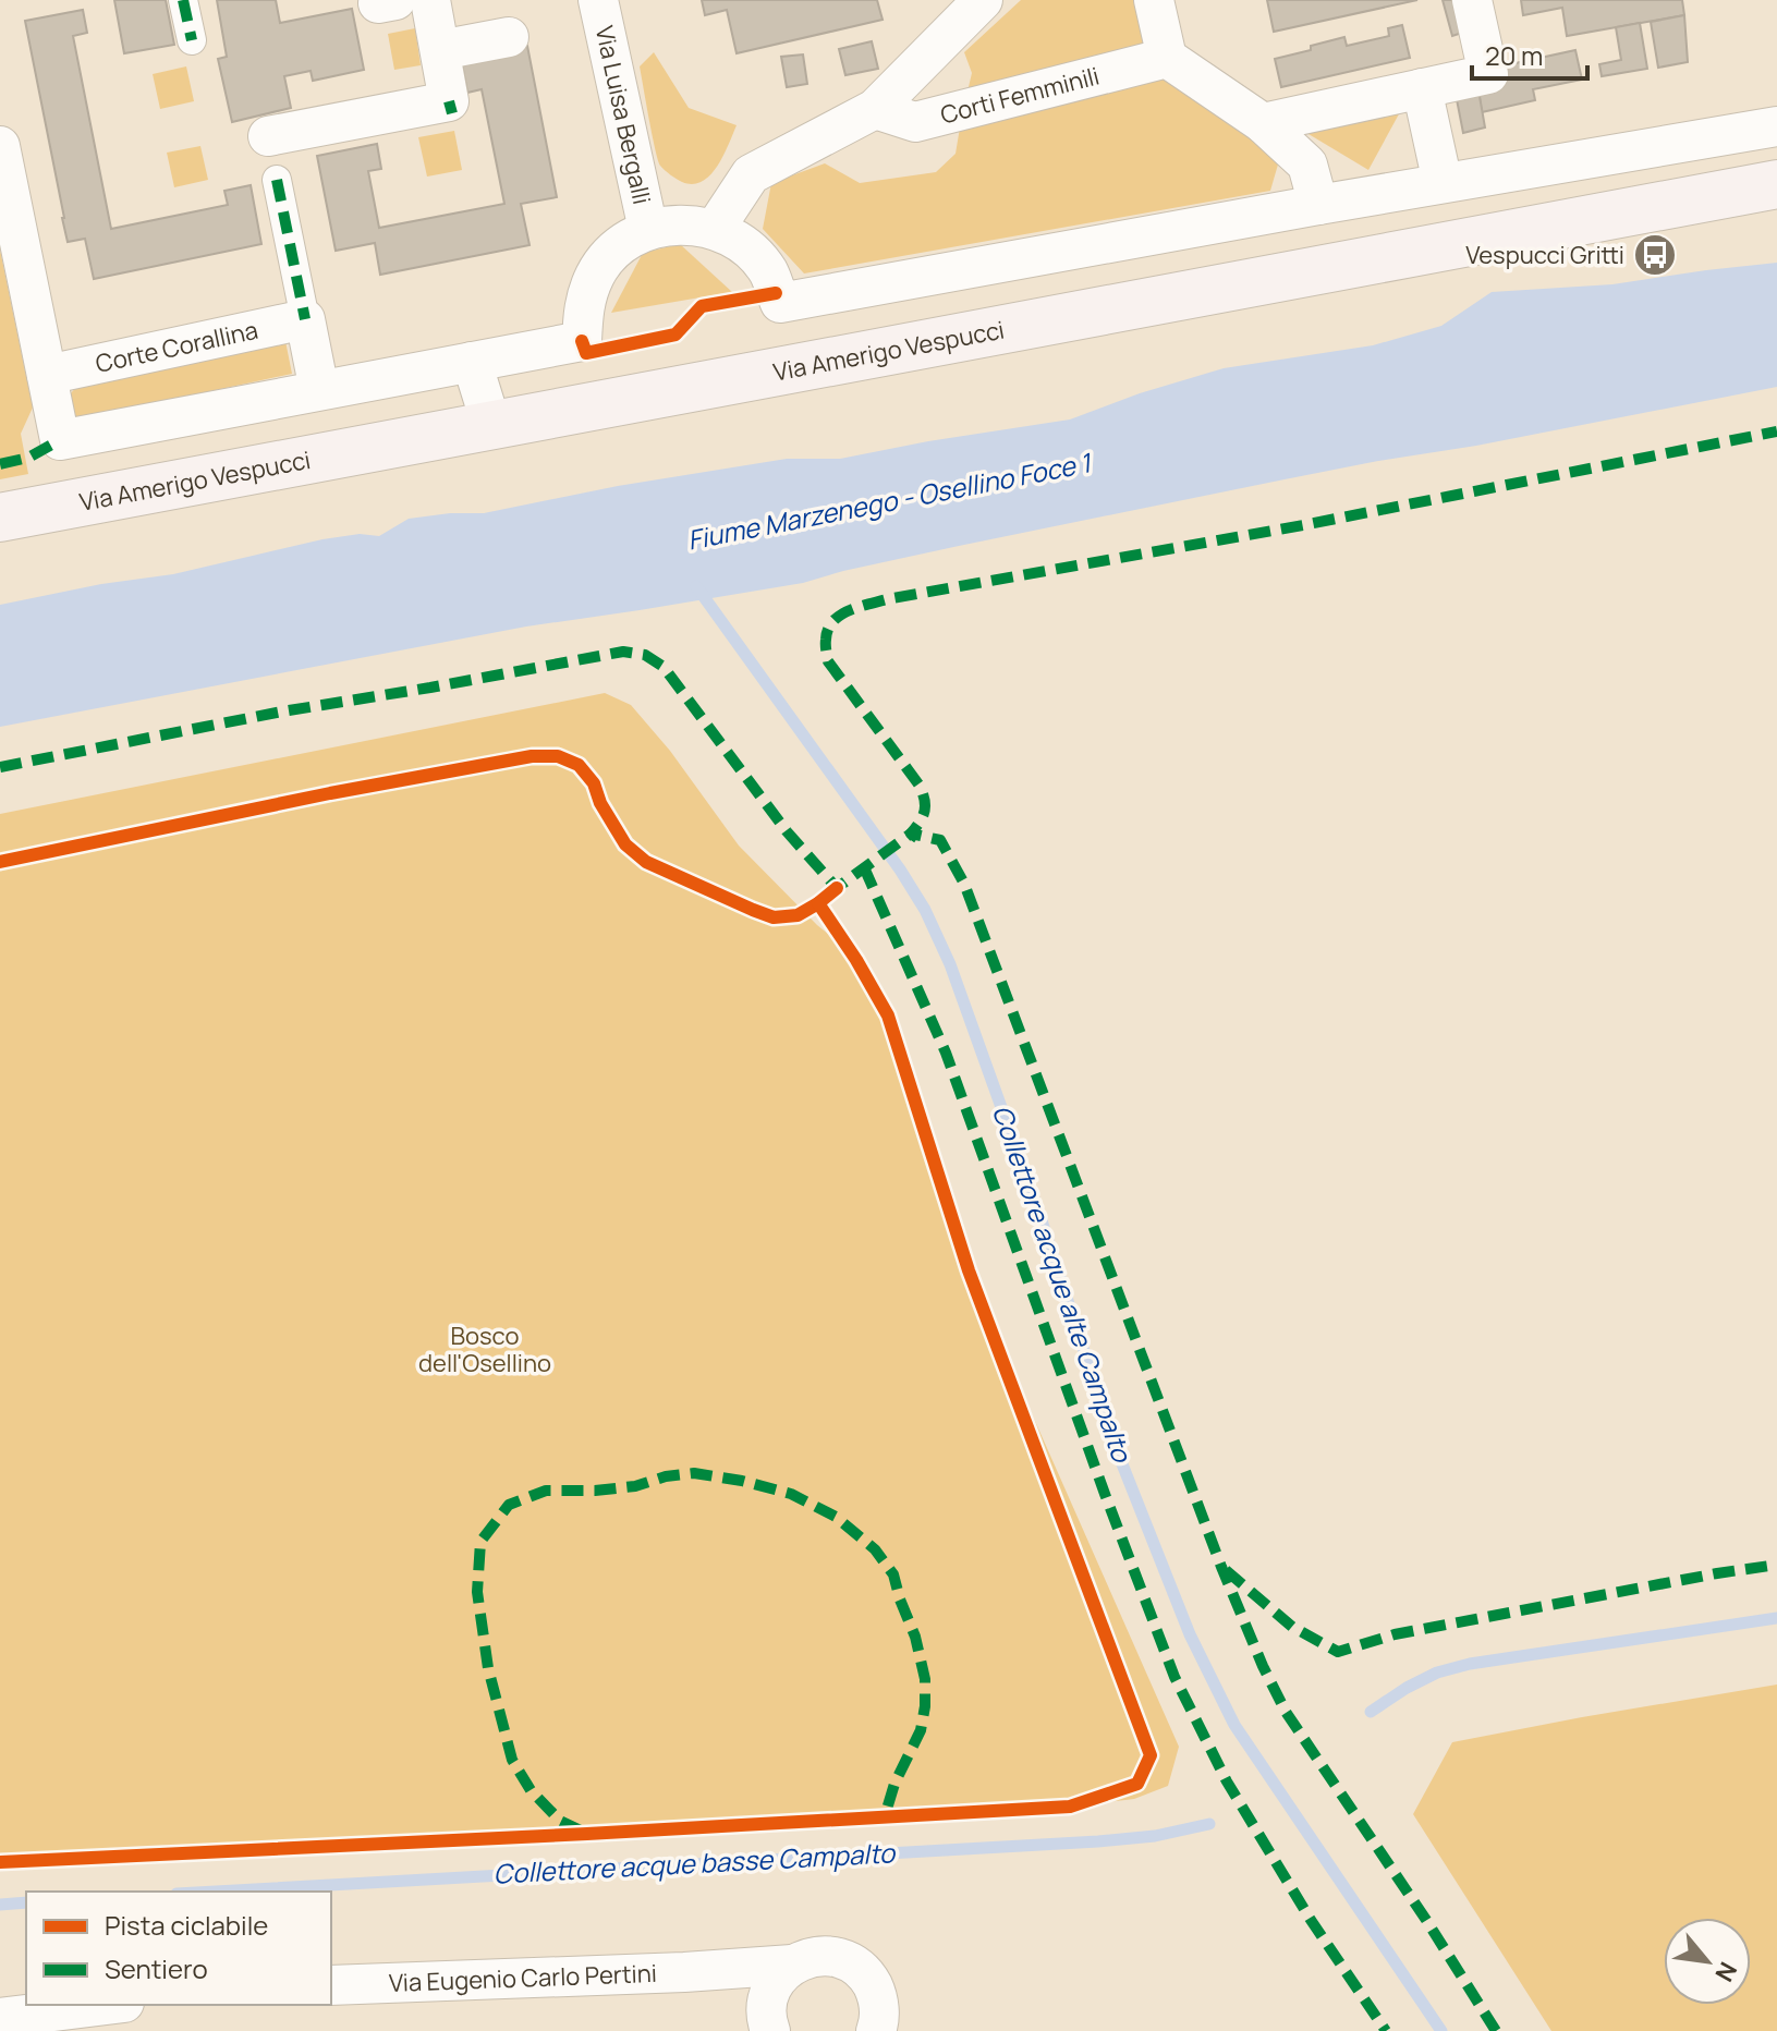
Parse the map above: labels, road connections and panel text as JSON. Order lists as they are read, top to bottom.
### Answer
{
  "streets": {
    "main road": ["Via Amerigo Vespucci"],
    "street": [
      "Corti Femminili",
      "Via Luisa Bergalli",
      "Corte Corallina",
      "Via Eugenio Carlo Pertini"
    ]
  },
  "water": ["Fiume Marzenego - Osellino Foce 1", "Collettore acque alte Campalto", "Collettore acque basse Campalto"],
  "parks": ["Bosco dell'Osellino"],
  "places": {
    "bus stop": ["Vespucci Gritti"]
  },
  "legend": ["Pista ciclabile", "Sentiero"],
  "scale_bar": "20 m",
  "north": "bottom right"
}
